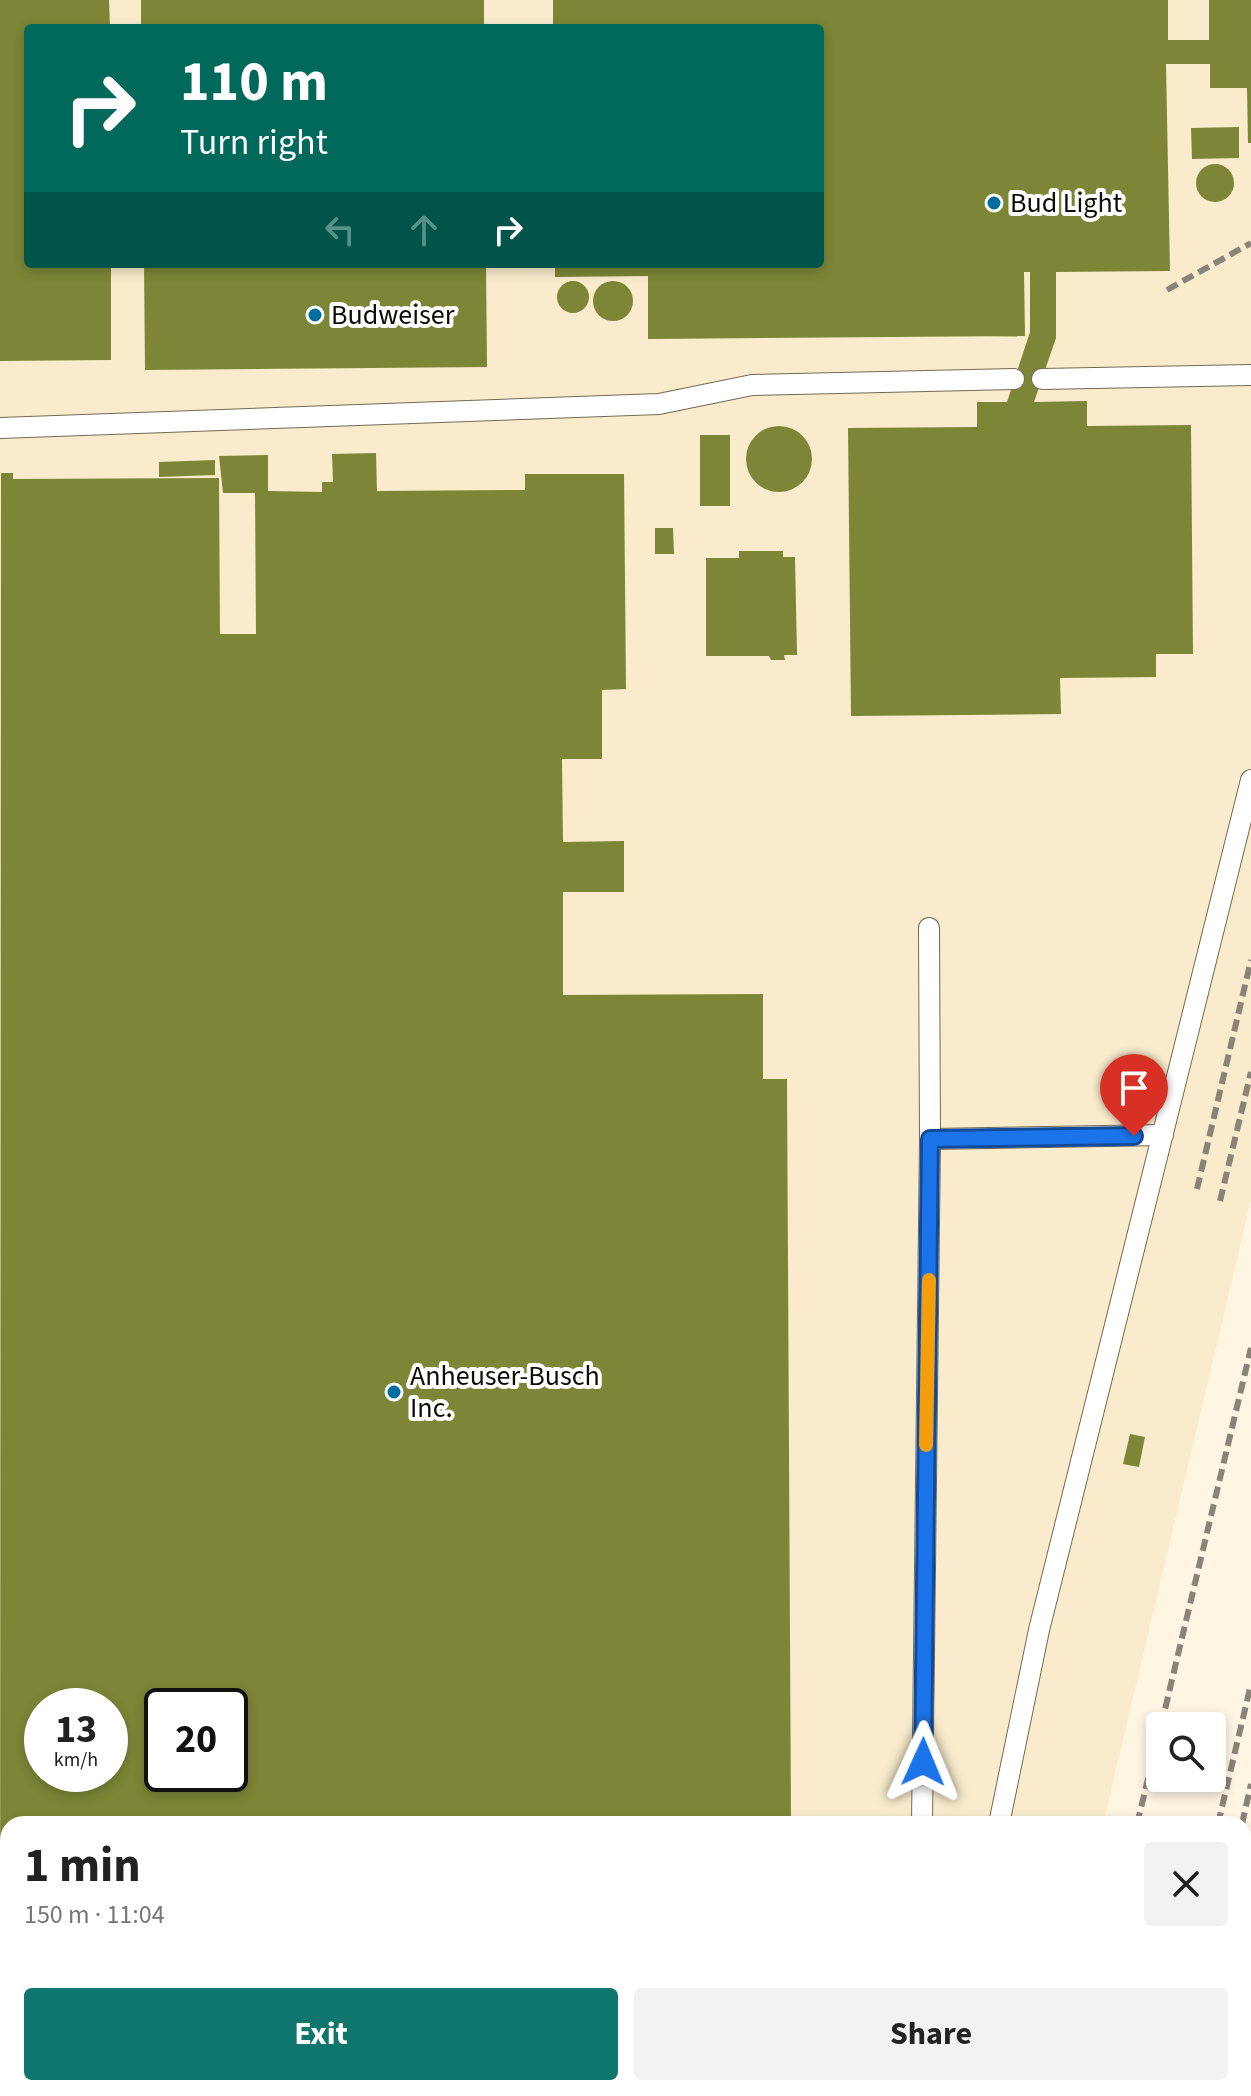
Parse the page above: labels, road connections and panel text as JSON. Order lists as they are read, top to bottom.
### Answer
{
  "places": ["Bud Light", "Budweiser", "Anheuser-Busch Inc."],
  "page": {
    "turn": ["110 m", "Turn right"],
    "speed": "13 km/h",
    "limit": "20",
    "heading": ["1 min", "150 m · 11:04"],
    "buttons": ["Exit", "Share"]
  }
}
